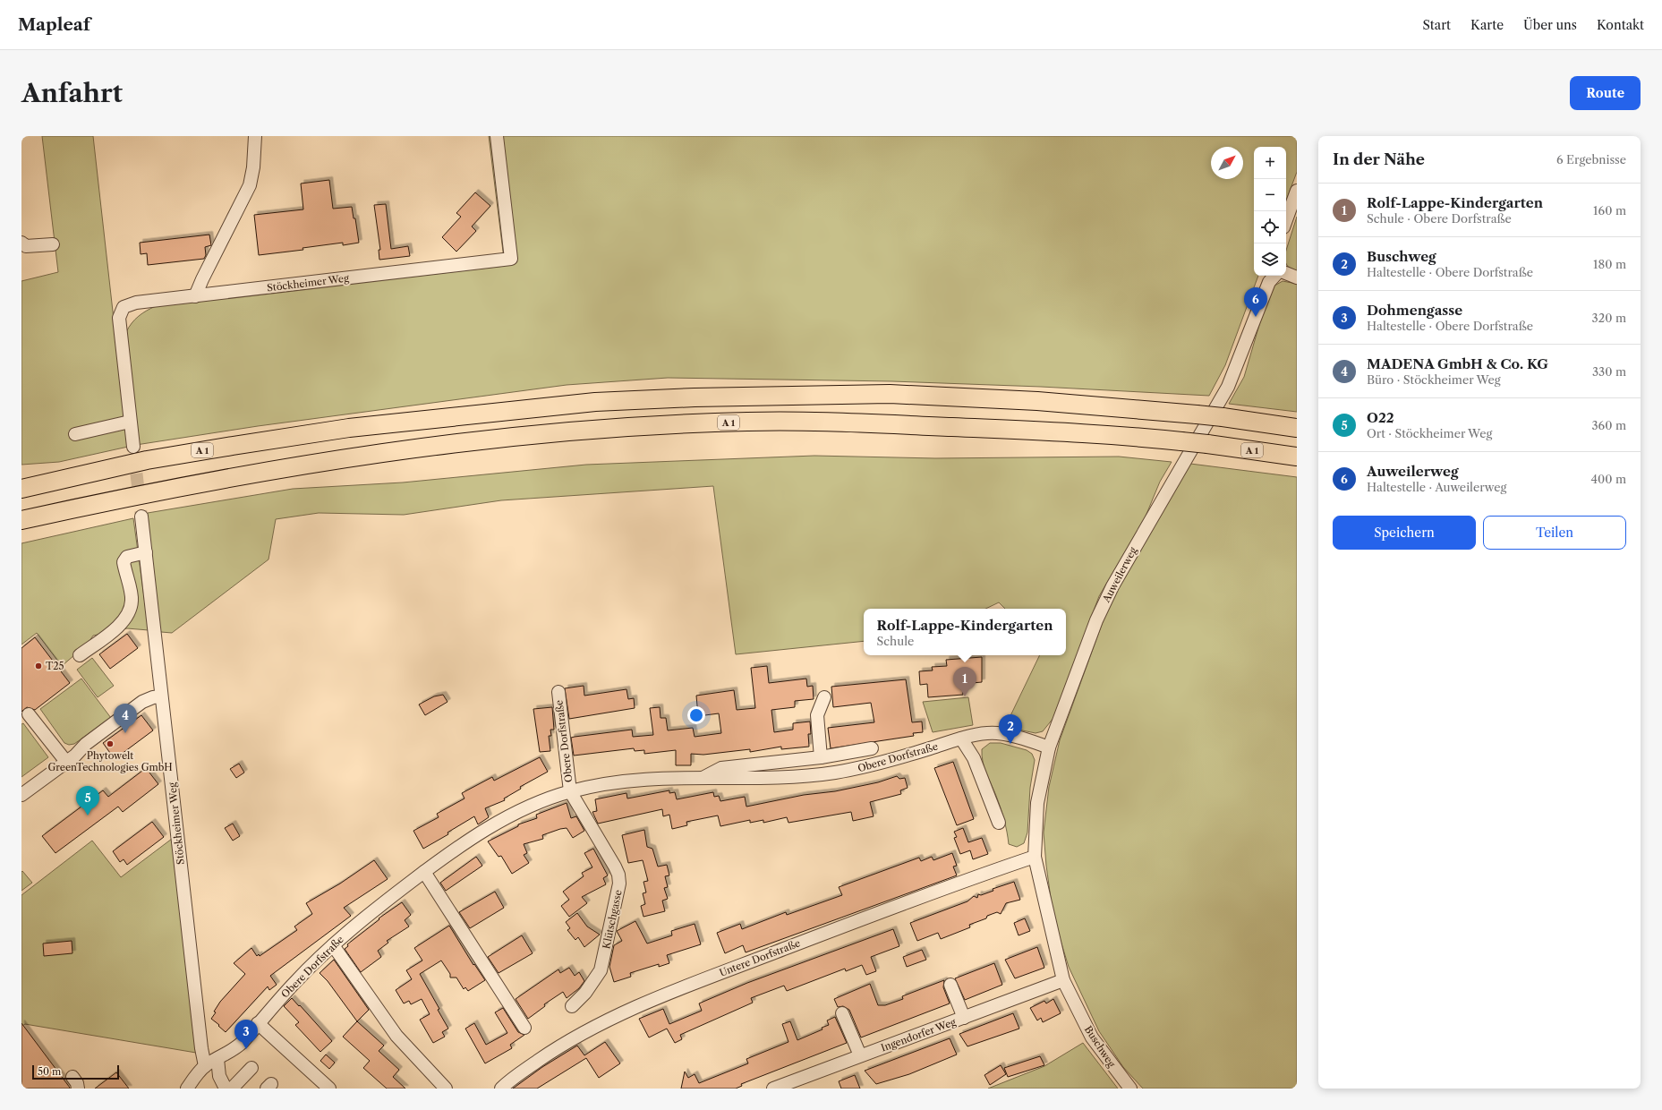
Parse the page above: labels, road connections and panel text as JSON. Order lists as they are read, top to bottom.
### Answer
{
  "streets": {
    "highway": ["A 1"],
    "street": [
      "Stöckheimer Weg",
      "Auweilerweg",
      "Obere Dorfstraße",
      "Klütschgasse",
      "Untere Dorfstraße",
      "Ingendorfer Weg",
      "Buschweg"
    ]
  },
  "crossings": [
    ["Stöckheimer Weg", "Obere Dorfstraße"],
    ["Auweilerweg", "Obere Dorfstraße"],
    ["Auweilerweg", "Untere Dorfstraße"],
    ["Auweilerweg", "Buschweg"],
    ["Obere Dorfstraße", "Klütschgasse"],
    ["Untere Dorfstraße", "Buschweg"],
    ["Ingendorfer Weg", "Buschweg"]
  ],
  "places": ["T25", "Phytowelt GreenTechnologies GmbH"],
  "scale_bar": "50 m",
  "north": "top right",
  "page": {
    "header": "Mapleaf",
    "nav": [
      "Start",
      "Karte",
      "Über uns",
      "Kontakt"
    ],
    "buttons": [
      "Route",
      ["Speichern", "Teilen"]
    ],
    "title": "Anfahrt",
    "heading": ["In der Nähe", "6 Ergebnisse"],
    "map_buttons": ["+", "−"],
    "list": [
      {
        "mark": "1",
        "name": "Rolf-Lappe-Kindergarten",
        "note": "Schule · Obere Dorfstraße",
        "value": "160 m"
      },
      {
        "mark": "2",
        "name": "Buschweg",
        "note": "Haltestelle · Obere Dorfstraße",
        "value": "180 m"
      },
      {
        "mark": "3",
        "name": "Dohmengasse",
        "note": "Haltestelle · Obere Dorfstraße",
        "value": "320 m"
      },
      {
        "mark": "4",
        "name": "MADENA GmbH & Co. KG",
        "note": "Büro · Stöckheimer Weg",
        "value": "330 m"
      },
      {
        "mark": "5",
        "name": "O22",
        "note": "Ort · Stöckheimer Weg",
        "value": "360 m"
      },
      {
        "mark": "6",
        "name": "Auweilerweg",
        "note": "Haltestelle · Auweilerweg",
        "value": "400 m"
      }
    ],
    "pins": [
      "6",
      "1",
      "4",
      "2",
      "5",
      "3"
    ],
    "popup": ["Rolf-Lappe-Kindergarten", "Schule"],
    "scale": "50 m"
  }
}
